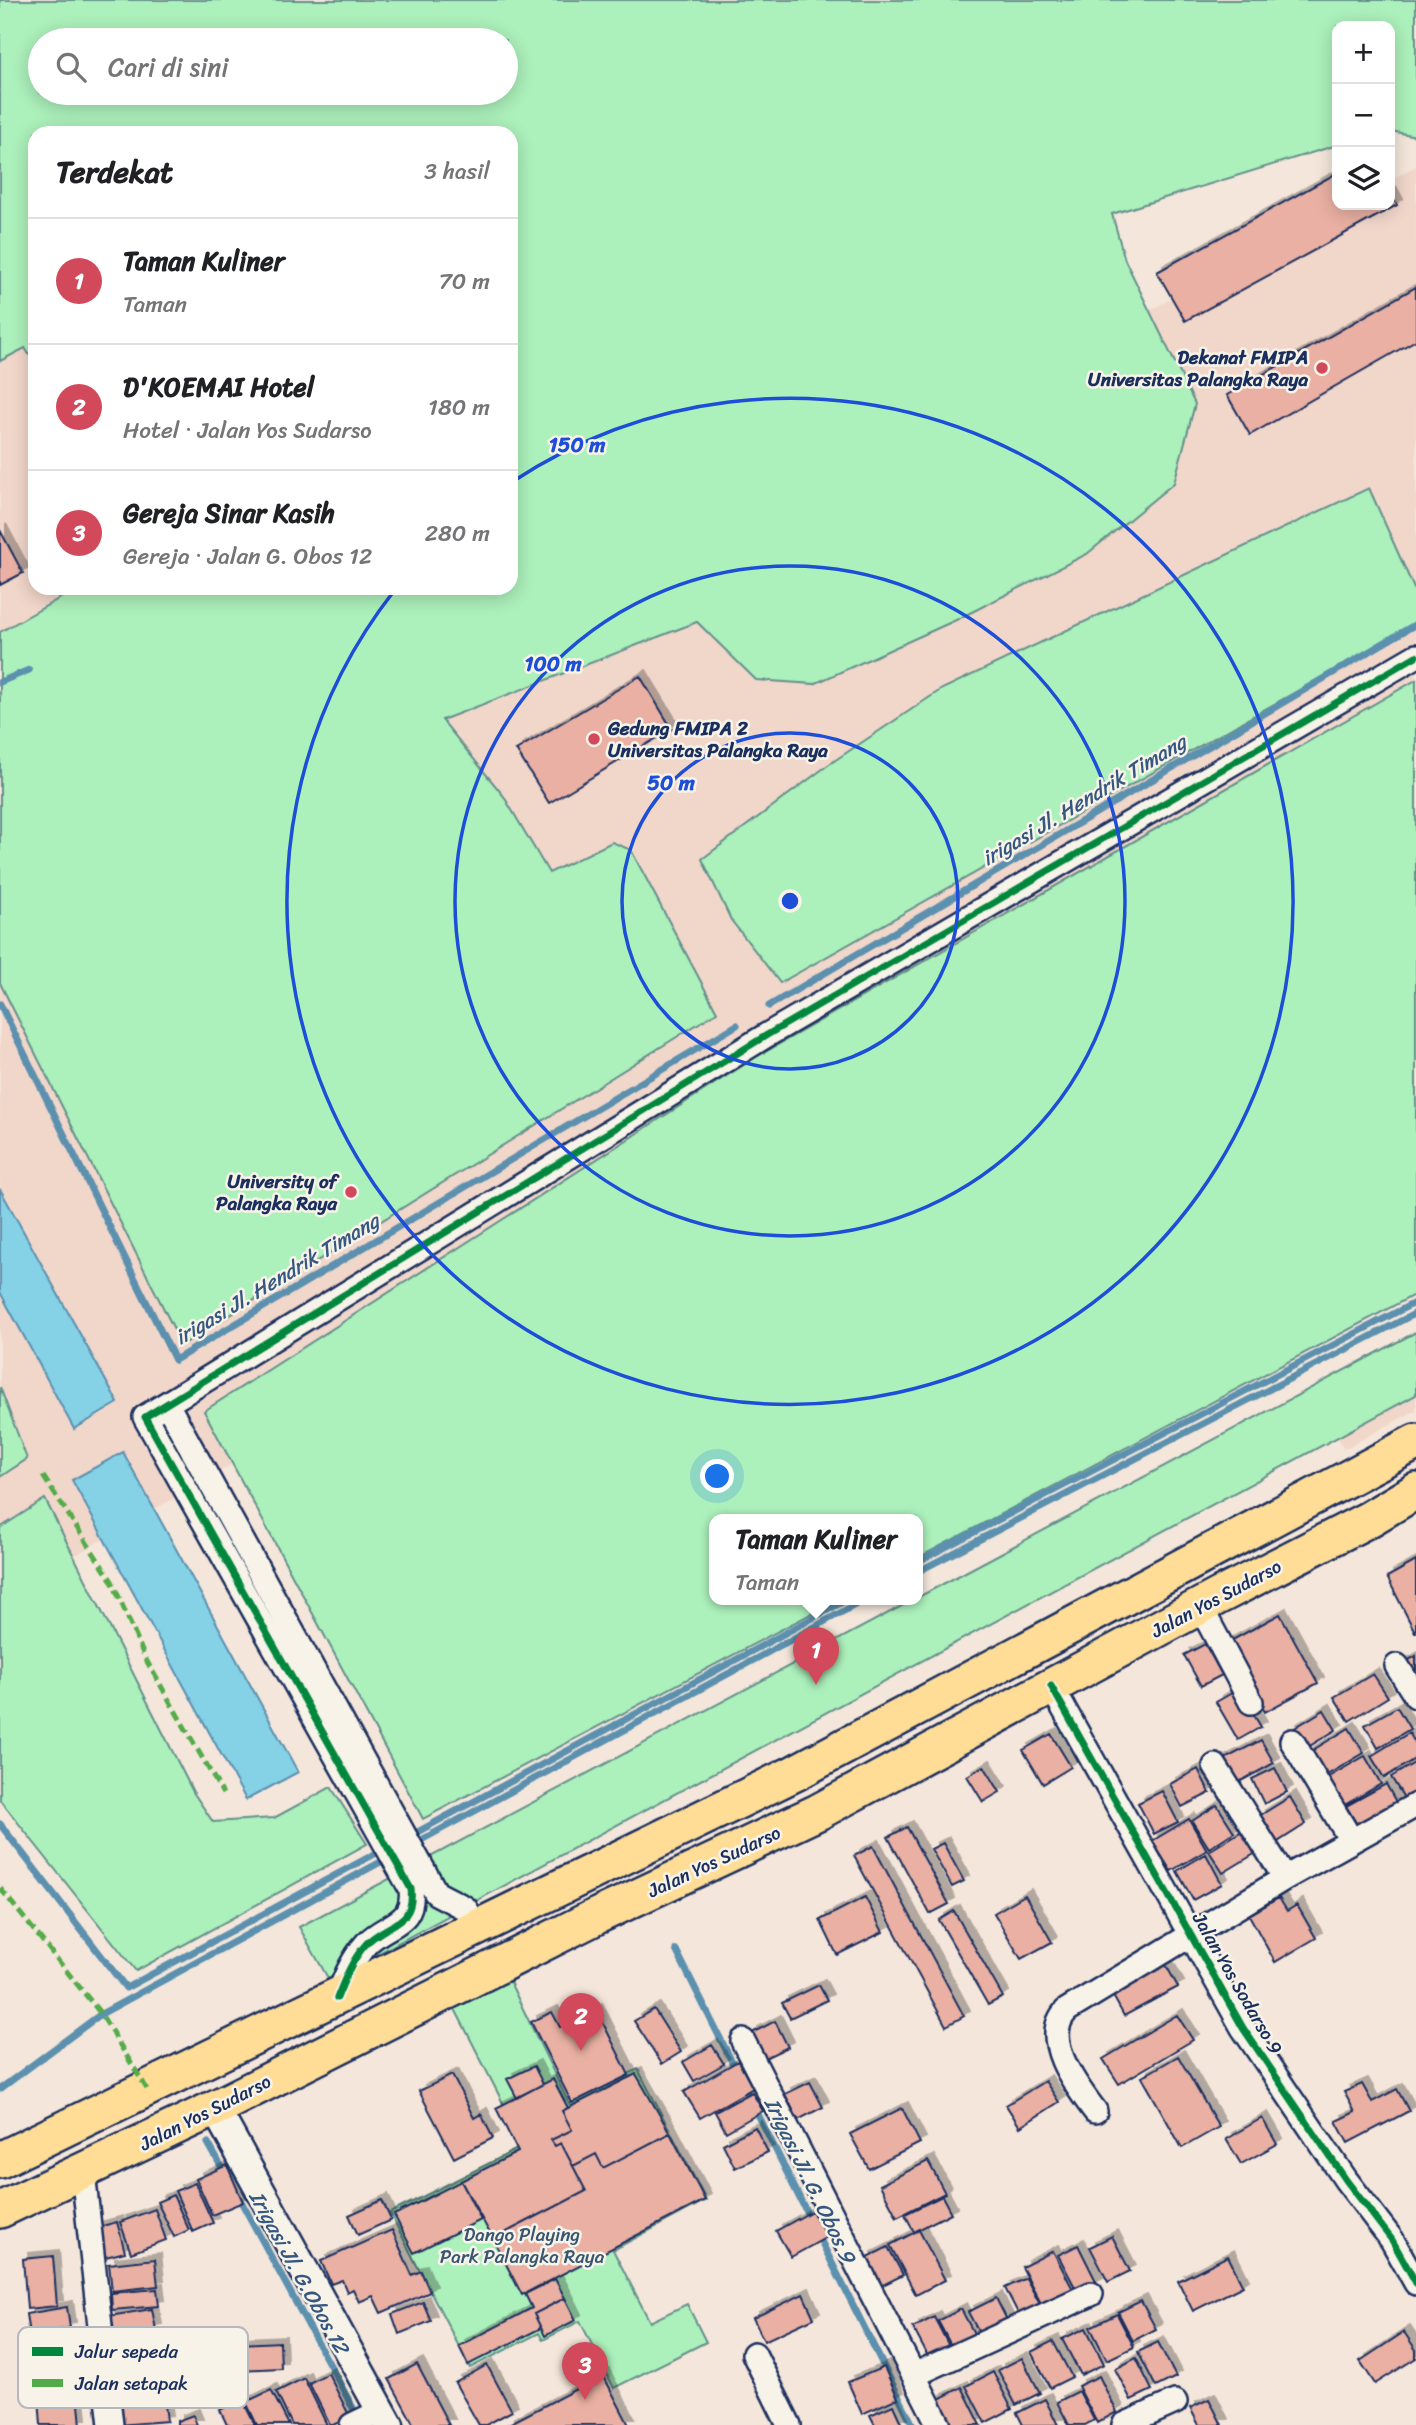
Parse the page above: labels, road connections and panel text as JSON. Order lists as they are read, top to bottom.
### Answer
{
  "streets": {
    "main road": ["Jalan Yos Sudarso"],
    "street": ["Jalan Yos Sodarso 9"]
  },
  "crossings": [
    ["Jalan Yos Sudarso", "Jalan Yos Sodarso 9"]
  ],
  "water": ["irigasi Jl. Hendrik Timang", "Irigasi Jl. G. Obos 9", "Irigasi Jl. G.Obos 12"],
  "parks": ["Dango Playing Park Palangka Raya"],
  "places": ["Dekanat FMIPA Universitas Palangka Raya", "Gedung FMIPA 2 Universitas Palangka Raya", "University of Palangka Raya"],
  "legend": ["Jalur sepeda", "Jalan setapak"],
  "page": {
    "map_buttons": ["+", "−"],
    "search": "Cari di sini",
    "heading": ["Terdekat", "3 hasil"],
    "list": [
      {
        "mark": "1",
        "name": "Taman Kuliner",
        "note": "Taman",
        "value": "70 m"
      },
      {
        "mark": "2",
        "name": "D'KOEMAI Hotel",
        "note": "Hotel · Jalan Yos Sudarso",
        "value": "180 m"
      },
      {
        "mark": "3",
        "name": "Gereja Sinar Kasih",
        "note": "Gereja · Jalan G. Obos 12",
        "value": "280 m"
      }
    ],
    "popup": ["Taman Kuliner", "Taman"],
    "pins": ["1", "2", "3"]
  },
  "rings": ["150 m", "100 m", "50 m"]
}
